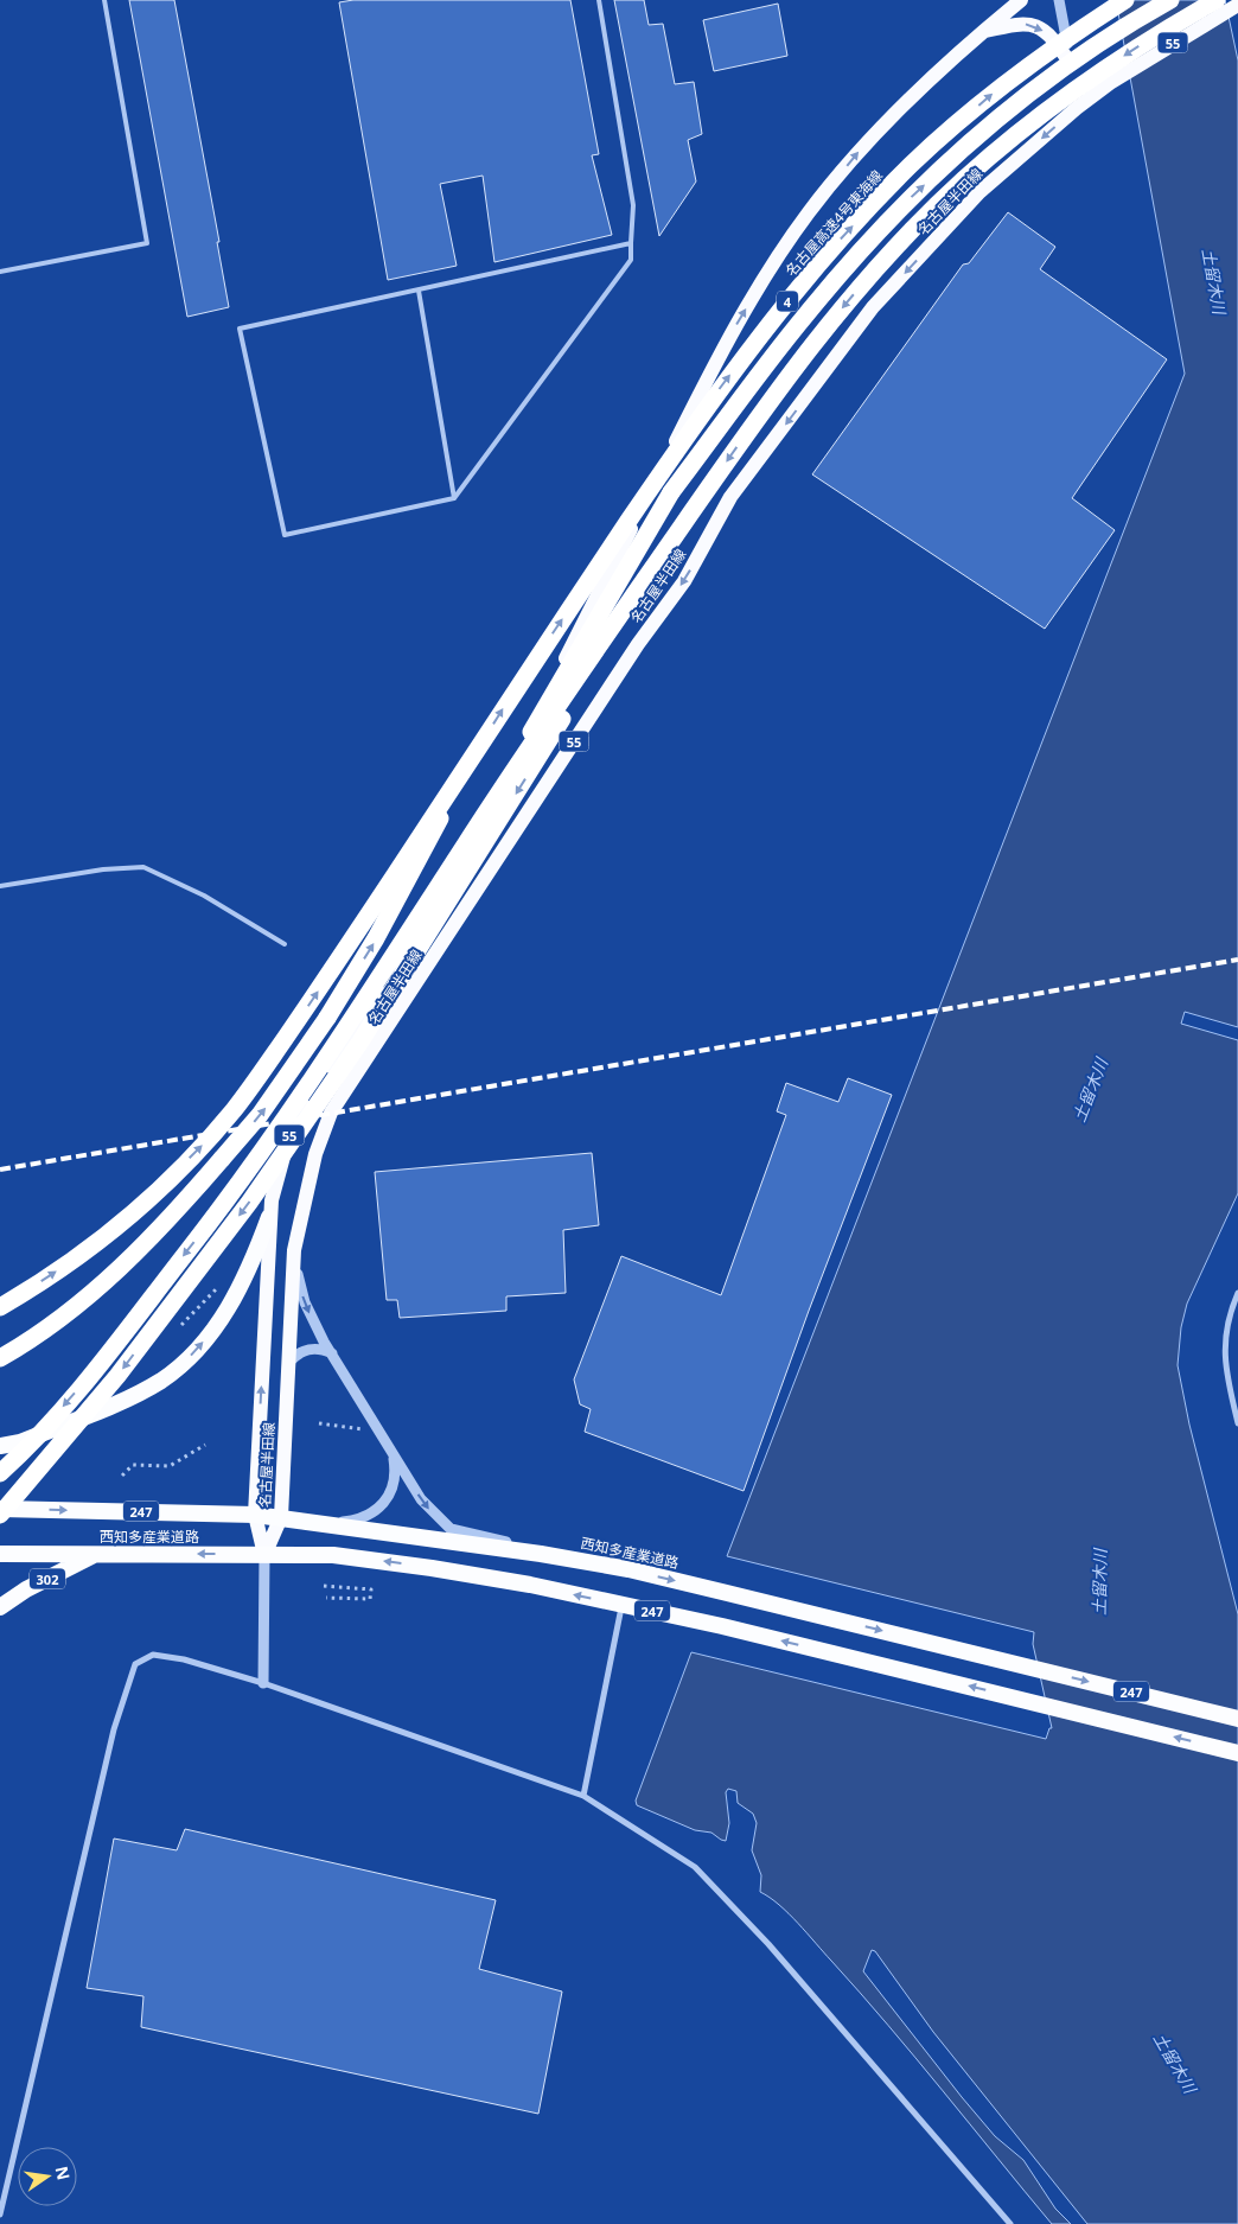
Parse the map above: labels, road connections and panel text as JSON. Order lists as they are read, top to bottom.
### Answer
{
  "streets": {
    "highway": [
      "名古屋高速4号東海線",
      "4",
      "247",
      "西知多産業道路",
      "302"
    ],
    "main road": ["55", "名古屋半田線"]
  },
  "crossings": [
    ["名古屋半田線", "西知多産業道路"],
    ["西知多産業道路", "302"]
  ],
  "water": ["土留木川"],
  "north": "right"
}
